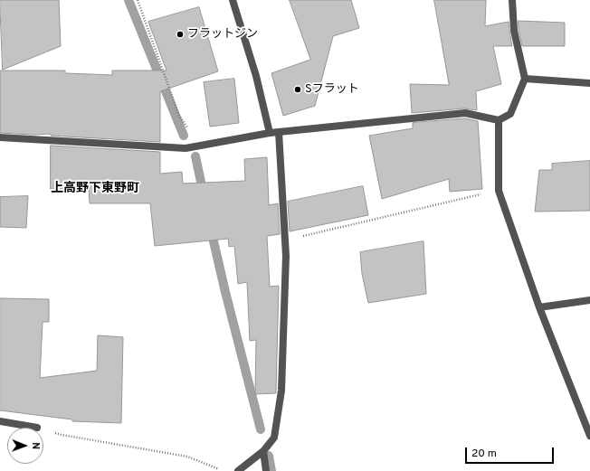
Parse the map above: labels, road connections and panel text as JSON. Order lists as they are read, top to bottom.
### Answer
{
  "districts": ["上高野下東野町"],
  "places": ["フラットジン", "Sフラット"],
  "scale_bar": "20 m",
  "north": "right"
}
